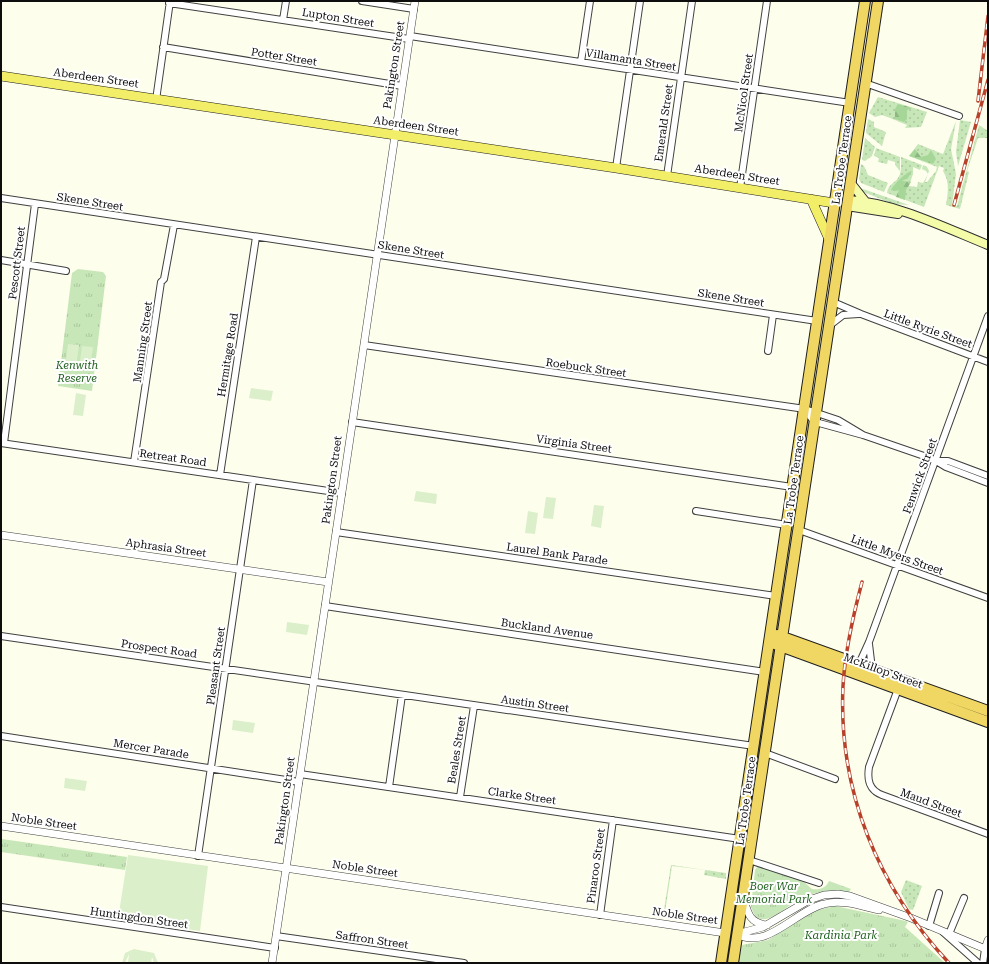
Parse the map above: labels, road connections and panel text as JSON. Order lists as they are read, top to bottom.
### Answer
{
  "streets": {
    "highway": ["La Trobe Terrace", "McKillop Street"],
    "main road": ["Aberdeen Street"],
    "street": [
      "Lupton Street",
      "Potter Street",
      "Villamanta Street",
      "Pakington Street",
      "McNicol Street",
      "Emerald Street",
      "Skene Street",
      "Pescott Street",
      "Little Ryrie Street",
      "Manning Street",
      "Hermitage Road",
      "Roebuck Street",
      "Virginia Street",
      "Retreat Road",
      "Fenwick Street",
      "Aphrasia Street",
      "Laurel Bank Parade",
      "Little Myers Street",
      "Buckland Avenue",
      "Prospect Road",
      "Pleasant Street",
      "Austin Street",
      "Mercer Parade",
      "Beales Street",
      "Clarke Street",
      "Maud Street",
      "Noble Street",
      "Pinaroo Street",
      "Huntingdon Street",
      "Saffron Street"
    ]
  },
  "crossings": [
    ["Lupton Street", "Villamanta Street"],
    ["Lupton Street", "Pakington Street"],
    ["Potter Street", "Pakington Street"],
    ["Villamanta Street", "Pakington Street"],
    ["Villamanta Street", "McNicol Street"],
    ["Villamanta Street", "Emerald Street"],
    ["Villamanta Street", "La Trobe Terrace"],
    ["Pakington Street", "Aberdeen Street"],
    ["Pakington Street", "Skene Street"],
    ["Pakington Street", "Roebuck Street"],
    ["Pakington Street", "Virginia Street"],
    ["Pakington Street", "Retreat Road"],
    ["Pakington Street", "Aphrasia Street"],
    ["Pakington Street", "Laurel Bank Parade"],
    ["Pakington Street", "Buckland Avenue"],
    ["Pakington Street", "Prospect Road"],
    ["Pakington Street", "Austin Street"],
    ["Pakington Street", "Mercer Parade"],
    ["Pakington Street", "Clarke Street"],
    ["Pakington Street", "Noble Street"],
    ["Pakington Street", "Huntingdon Street"],
    ["Pakington Street", "Saffron Street"],
    ["Aberdeen Street", "McNicol Street"],
    ["Aberdeen Street", "Emerald Street"],
    ["Aberdeen Street", "La Trobe Terrace"],
    ["La Trobe Terrace", "Skene Street"],
    ["La Trobe Terrace", "Little Ryrie Street"],
    ["La Trobe Terrace", "Roebuck Street"],
    ["La Trobe Terrace", "Virginia Street"],
    ["La Trobe Terrace", "Laurel Bank Parade"],
    ["La Trobe Terrace", "Little Myers Street"],
    ["La Trobe Terrace", "Buckland Avenue"],
    ["La Trobe Terrace", "McKillop Street"],
    ["La Trobe Terrace", "Austin Street"],
    ["La Trobe Terrace", "Clarke Street"],
    ["La Trobe Terrace", "Noble Street"],
    ["Skene Street", "Pescott Street"],
    ["Skene Street", "Manning Street"],
    ["Skene Street", "Hermitage Road"],
    ["Pescott Street", "Retreat Road"],
    ["Little Ryrie Street", "Fenwick Street"],
    ["Manning Street", "Retreat Road"],
    ["Hermitage Road", "Retreat Road"],
    ["Retreat Road", "Pleasant Street"],
    ["Fenwick Street", "Little Myers Street"],
    ["Fenwick Street", "McKillop Street"],
    ["Aphrasia Street", "Pleasant Street"],
    ["Prospect Road", "Pleasant Street"],
    ["Prospect Road", "Austin Street"],
    ["Pleasant Street", "Mercer Parade"],
    ["Pleasant Street", "Noble Street"],
    ["McKillop Street", "Maud Street"],
    ["Austin Street", "Beales Street"],
    ["Mercer Parade", "Clarke Street"],
    ["Beales Street", "Clarke Street"],
    ["Clarke Street", "Pinaroo Street"],
    ["Noble Street", "Pinaroo Street"]
  ],
  "parks": ["Kenwith Reserve", "Boer War Memorial Park", "Kardinia Park"]
}
